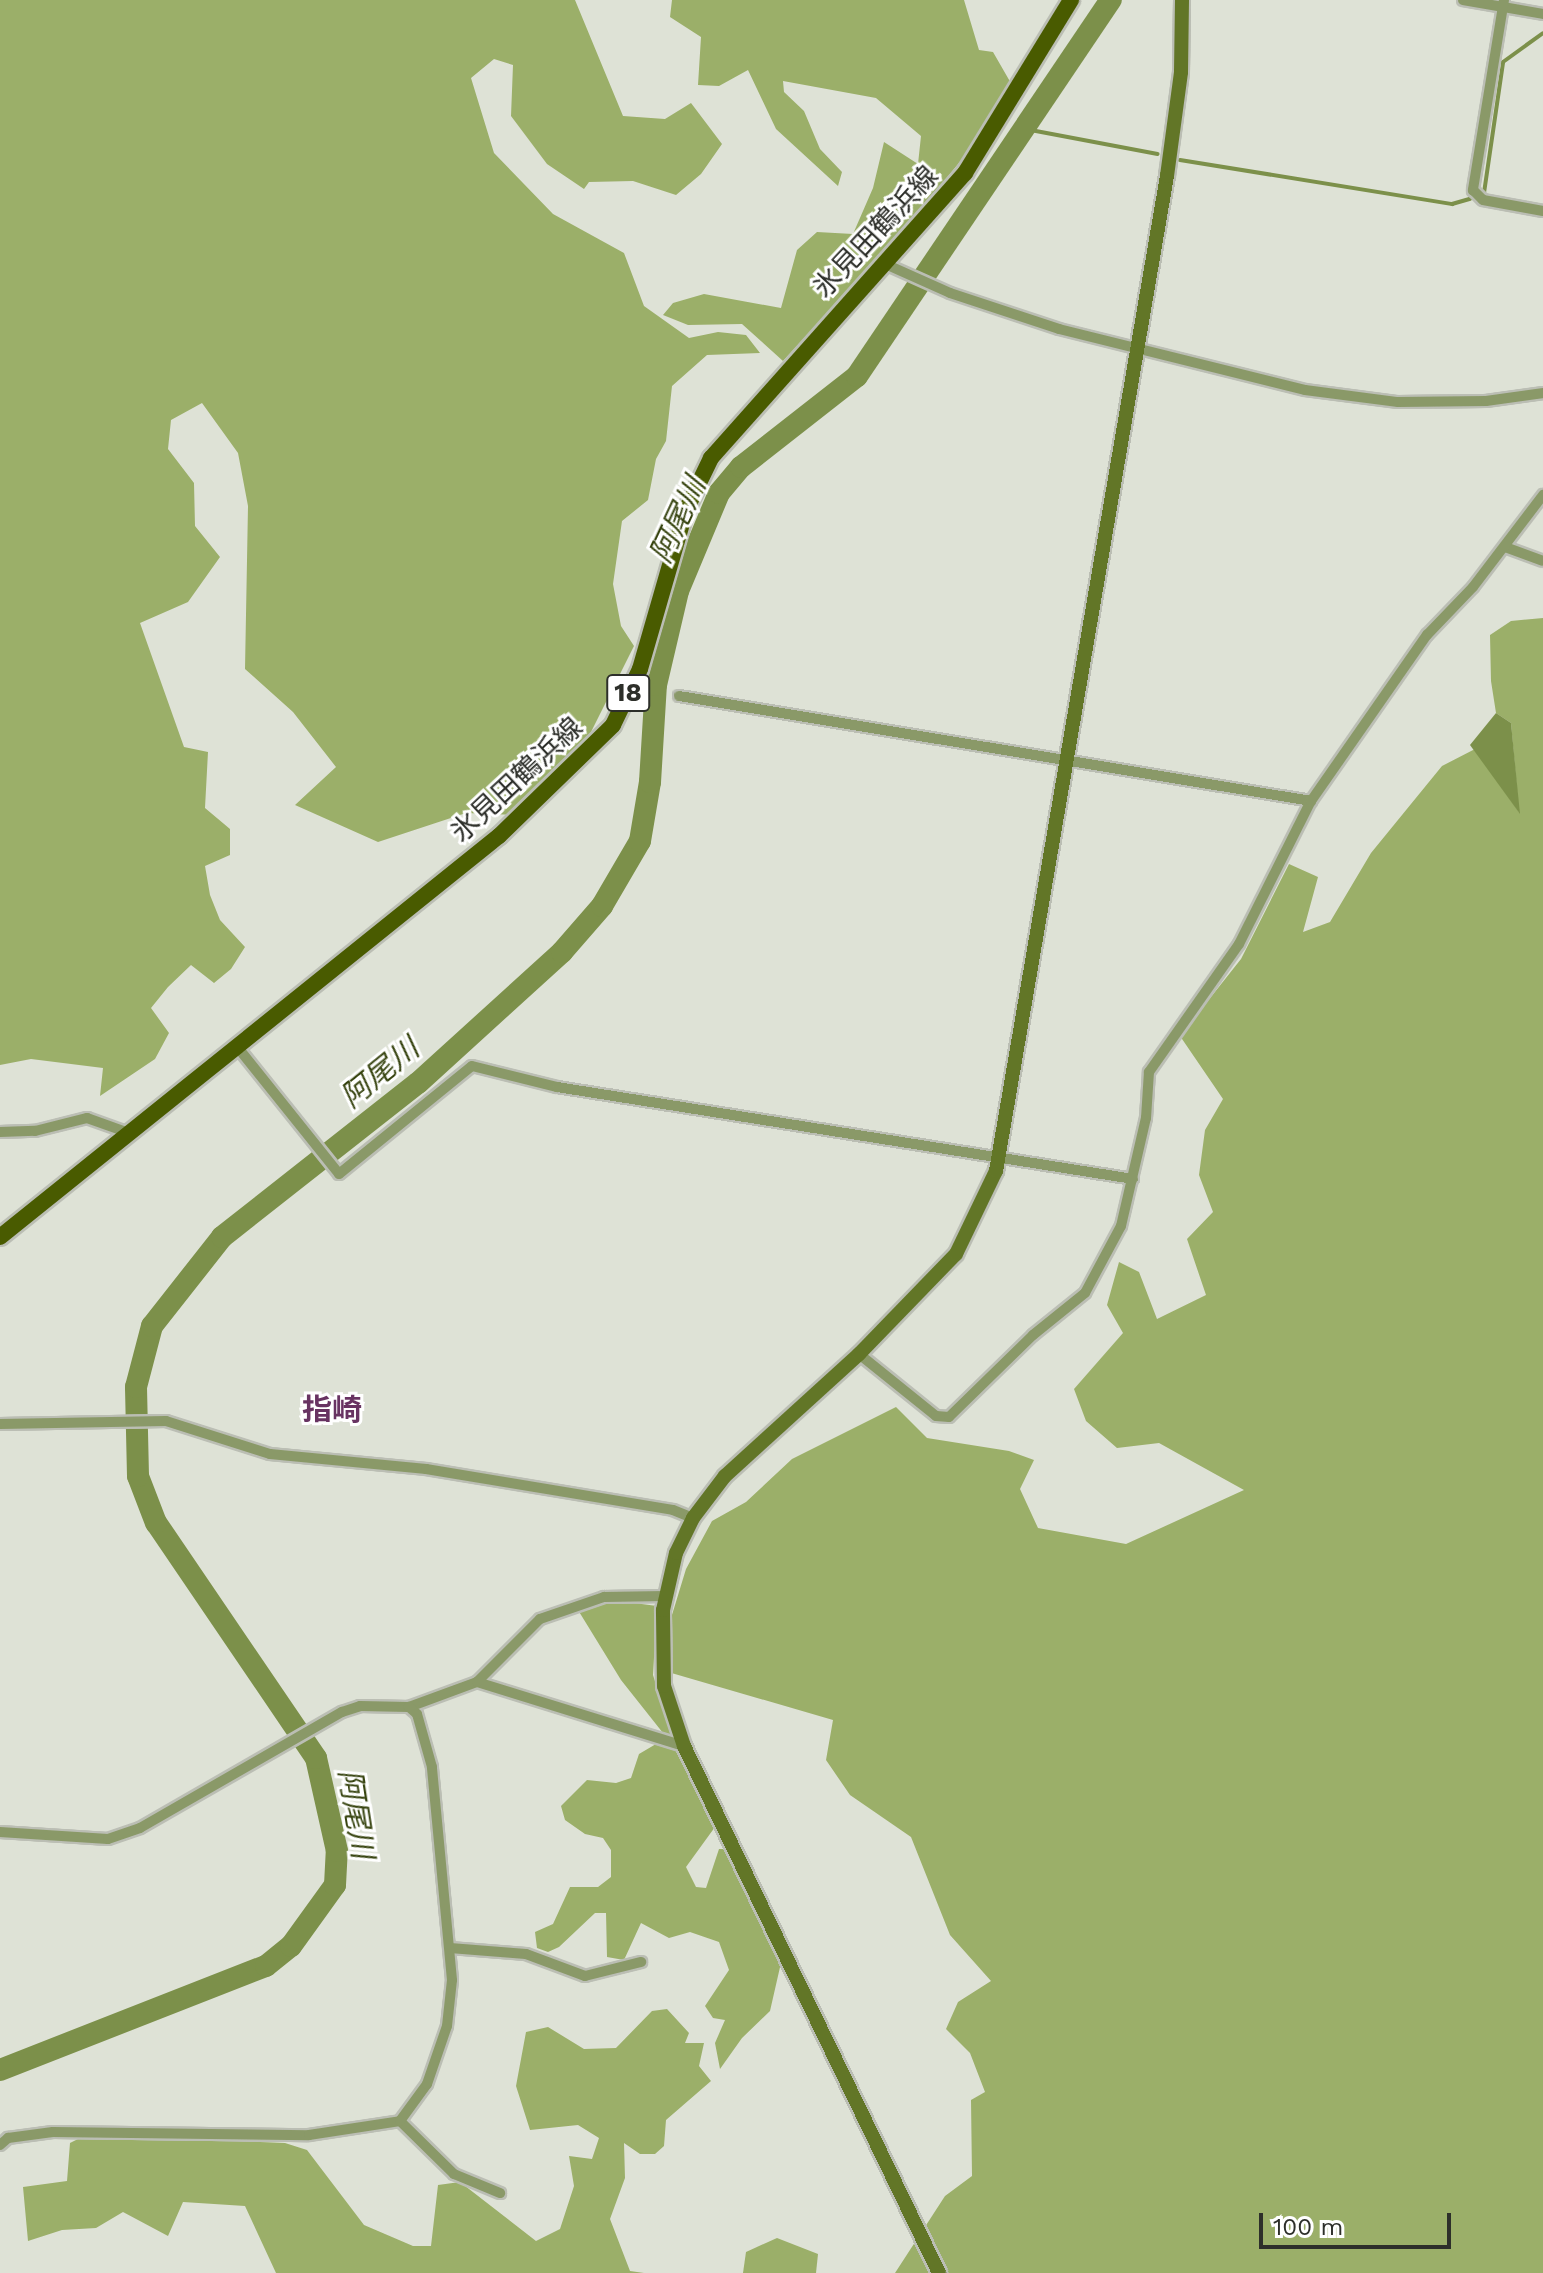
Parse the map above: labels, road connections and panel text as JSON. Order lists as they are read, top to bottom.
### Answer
{
  "streets": {
    "main road": ["氷見田鶴浜線", "18"]
  },
  "districts": ["指崎"],
  "water": ["阿尾川"],
  "scale_bar": "100 m"
}
